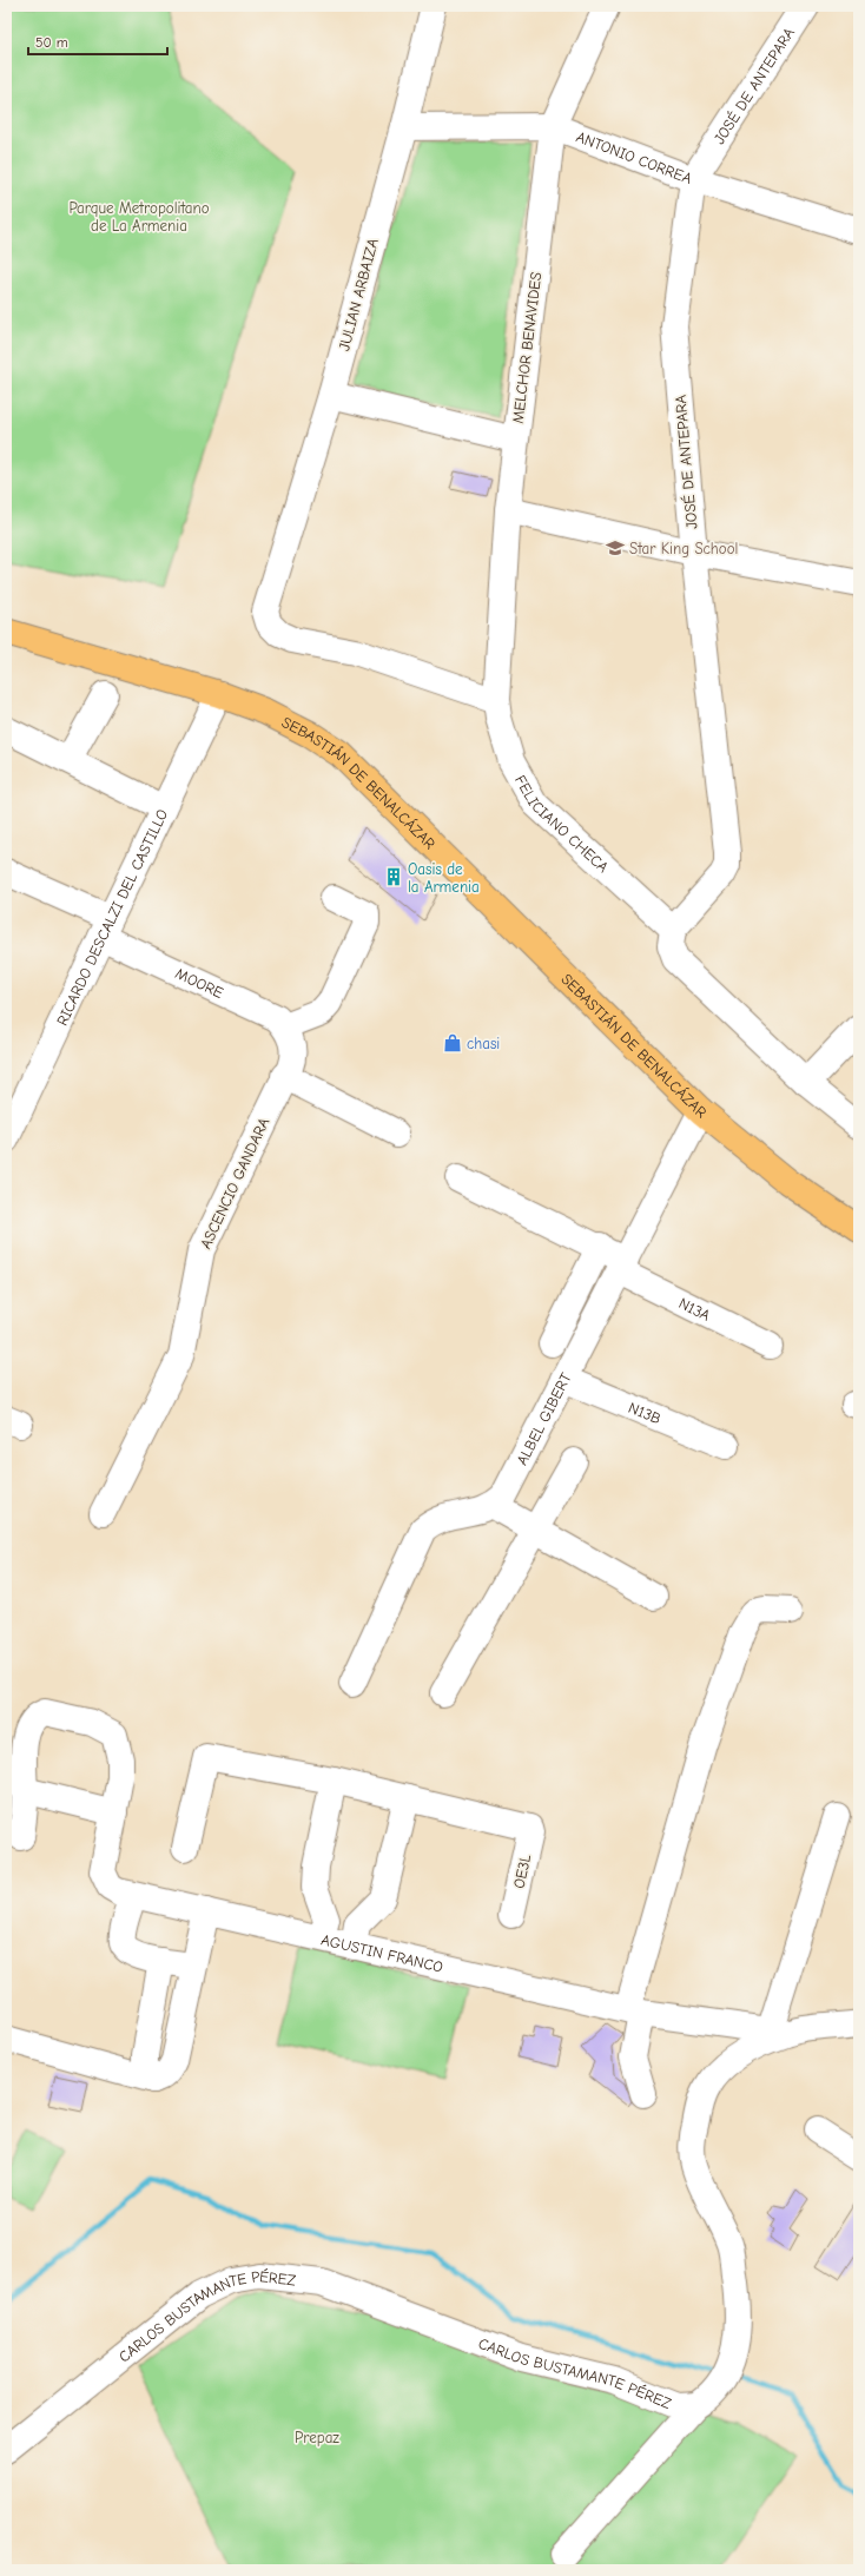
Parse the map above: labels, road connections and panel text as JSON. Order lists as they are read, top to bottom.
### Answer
{
  "streets": {
    "main road": ["SEBASTIÁN DE BENALCÁZAR"],
    "street": [
      "JOSÉ DE ANTEPARA",
      "ANTONIO CORREA",
      "JULIAN ARBAIZA",
      "MELCHOR BENAVIDES",
      "FELICIANO CHECA",
      "RICARDO DESCALZI DEL CASTILLO",
      "MOORE",
      "ASCENCIO GANDARA",
      "N13A",
      "N13B",
      "ALBEL GIBERT",
      "OE3L",
      "AGUSTIN FRANCO",
      "CARLOS BUSTAMANTE PÉREZ"
    ]
  },
  "crossings": [
    ["JOSÉ DE ANTEPARA", "ANTONIO CORREA"],
    ["JOSÉ DE ANTEPARA", "FELICIANO CHECA"],
    ["ANTONIO CORREA", "JULIAN ARBAIZA"],
    ["ANTONIO CORREA", "MELCHOR BENAVIDES"],
    ["JULIAN ARBAIZA", "MELCHOR BENAVIDES"],
    ["JULIAN ARBAIZA", "FELICIANO CHECA"],
    ["MELCHOR BENAVIDES", "FELICIANO CHECA"],
    ["SEBASTIÁN DE BENALCÁZAR", "RICARDO DESCALZI DEL CASTILLO"],
    ["SEBASTIÁN DE BENALCÁZAR", "ALBEL GIBERT"],
    ["RICARDO DESCALZI DEL CASTILLO", "MOORE"],
    ["MOORE", "ASCENCIO GANDARA"],
    ["N13A", "ALBEL GIBERT"],
    ["N13B", "ALBEL GIBERT"]
  ],
  "parks": ["Parque Metropolitano de La Armenia", "Prepaz"],
  "places": {
    "school or university": ["Star King School"],
    "building": ["Oasis de la Armenia"],
    "shop": ["chasi"]
  },
  "scale_bar": "50 m"
}
